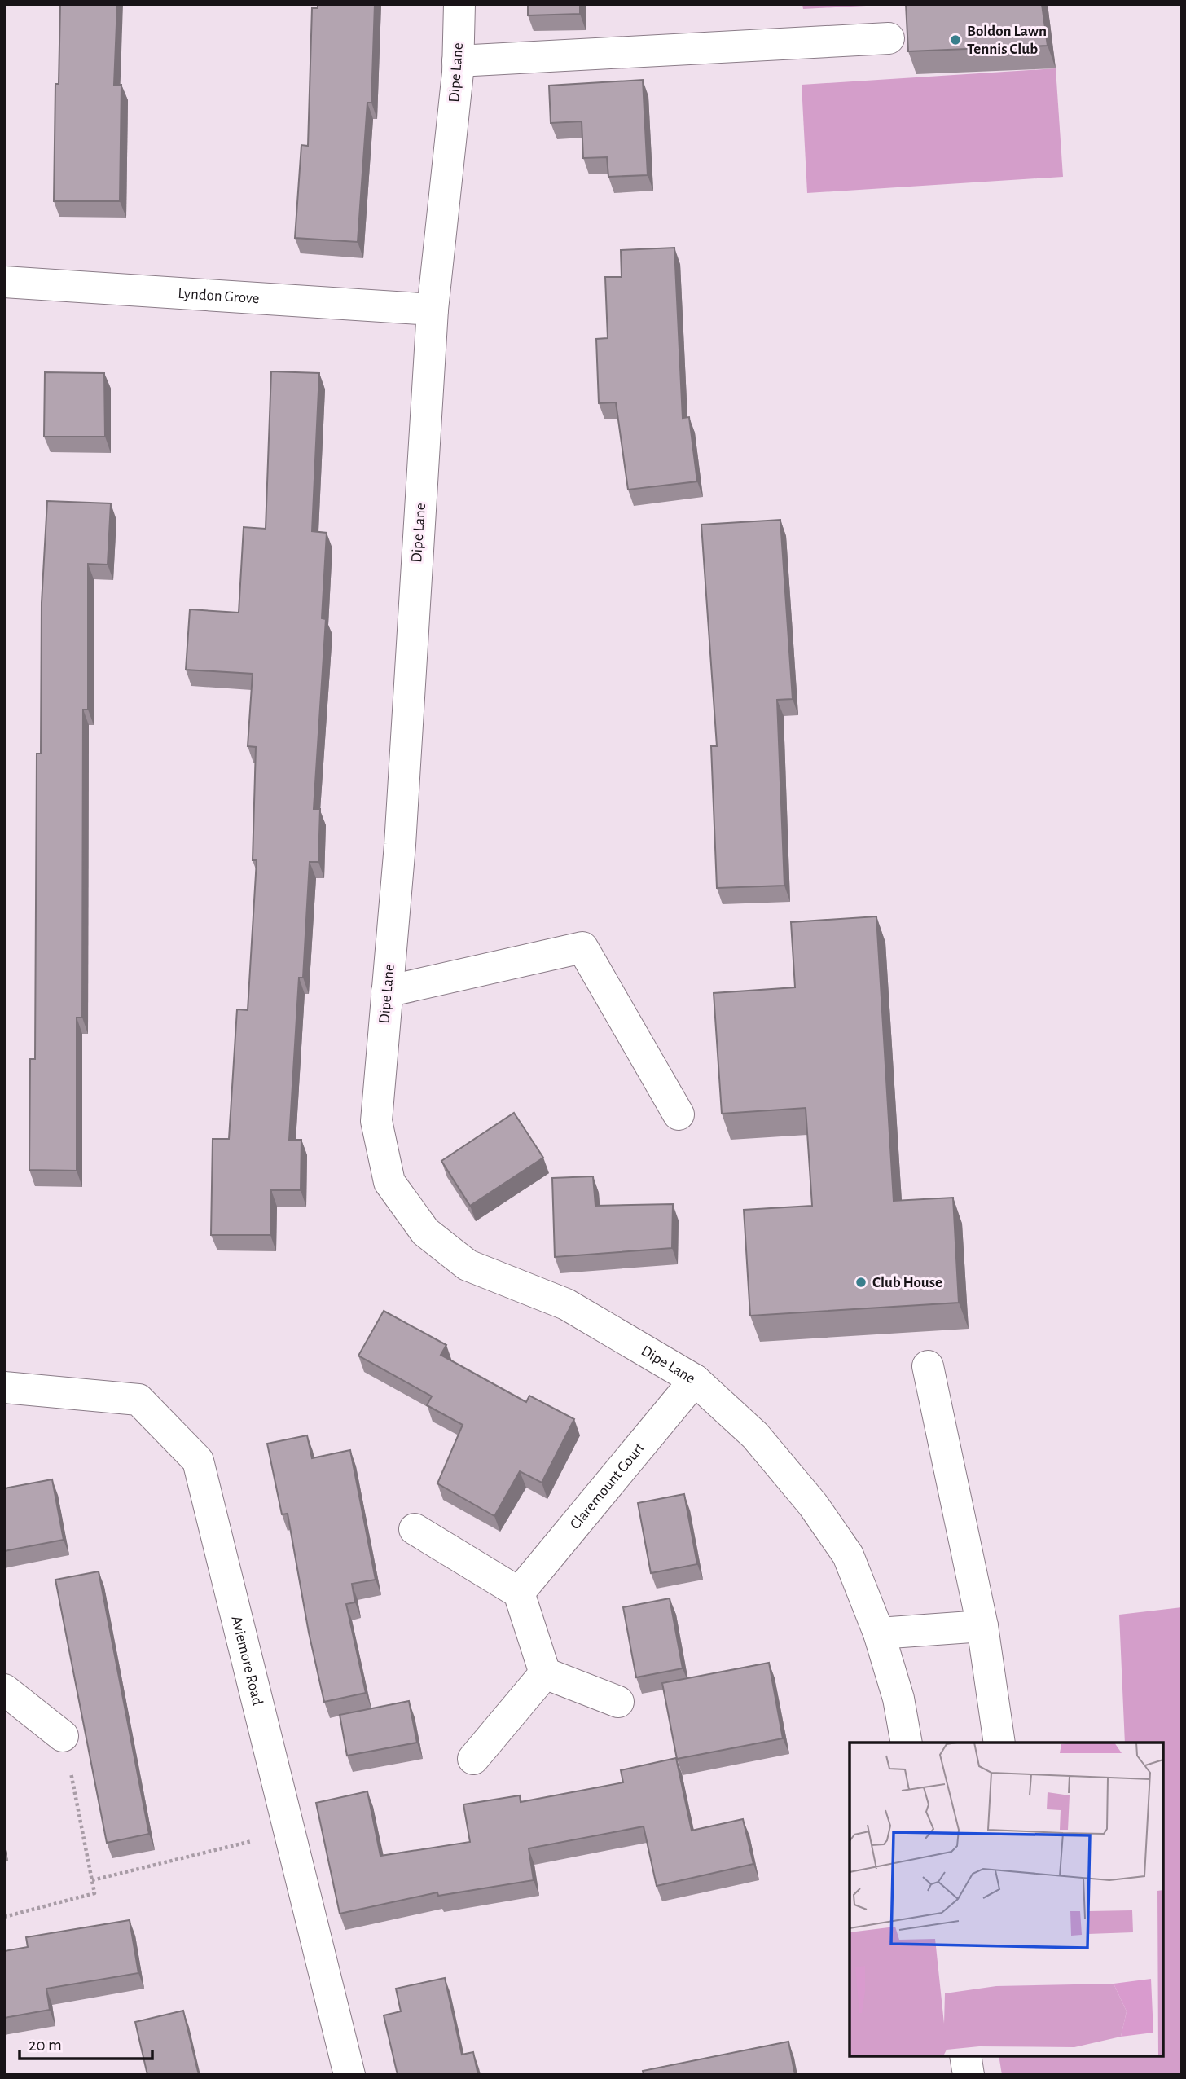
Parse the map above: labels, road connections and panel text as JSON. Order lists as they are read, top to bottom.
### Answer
{
  "streets": {
    "street": [
      "Dipe Lane",
      "Lyndon Grove",
      "Claremount Court",
      "Aviemore Road"
    ]
  },
  "crossings": [
    ["Dipe Lane", "Lyndon Grove"],
    ["Dipe Lane", "Claremount Court"]
  ],
  "places": ["Boldon Lawn Tennis Club", "Club House"],
  "scale_bar": "20 m"
}
